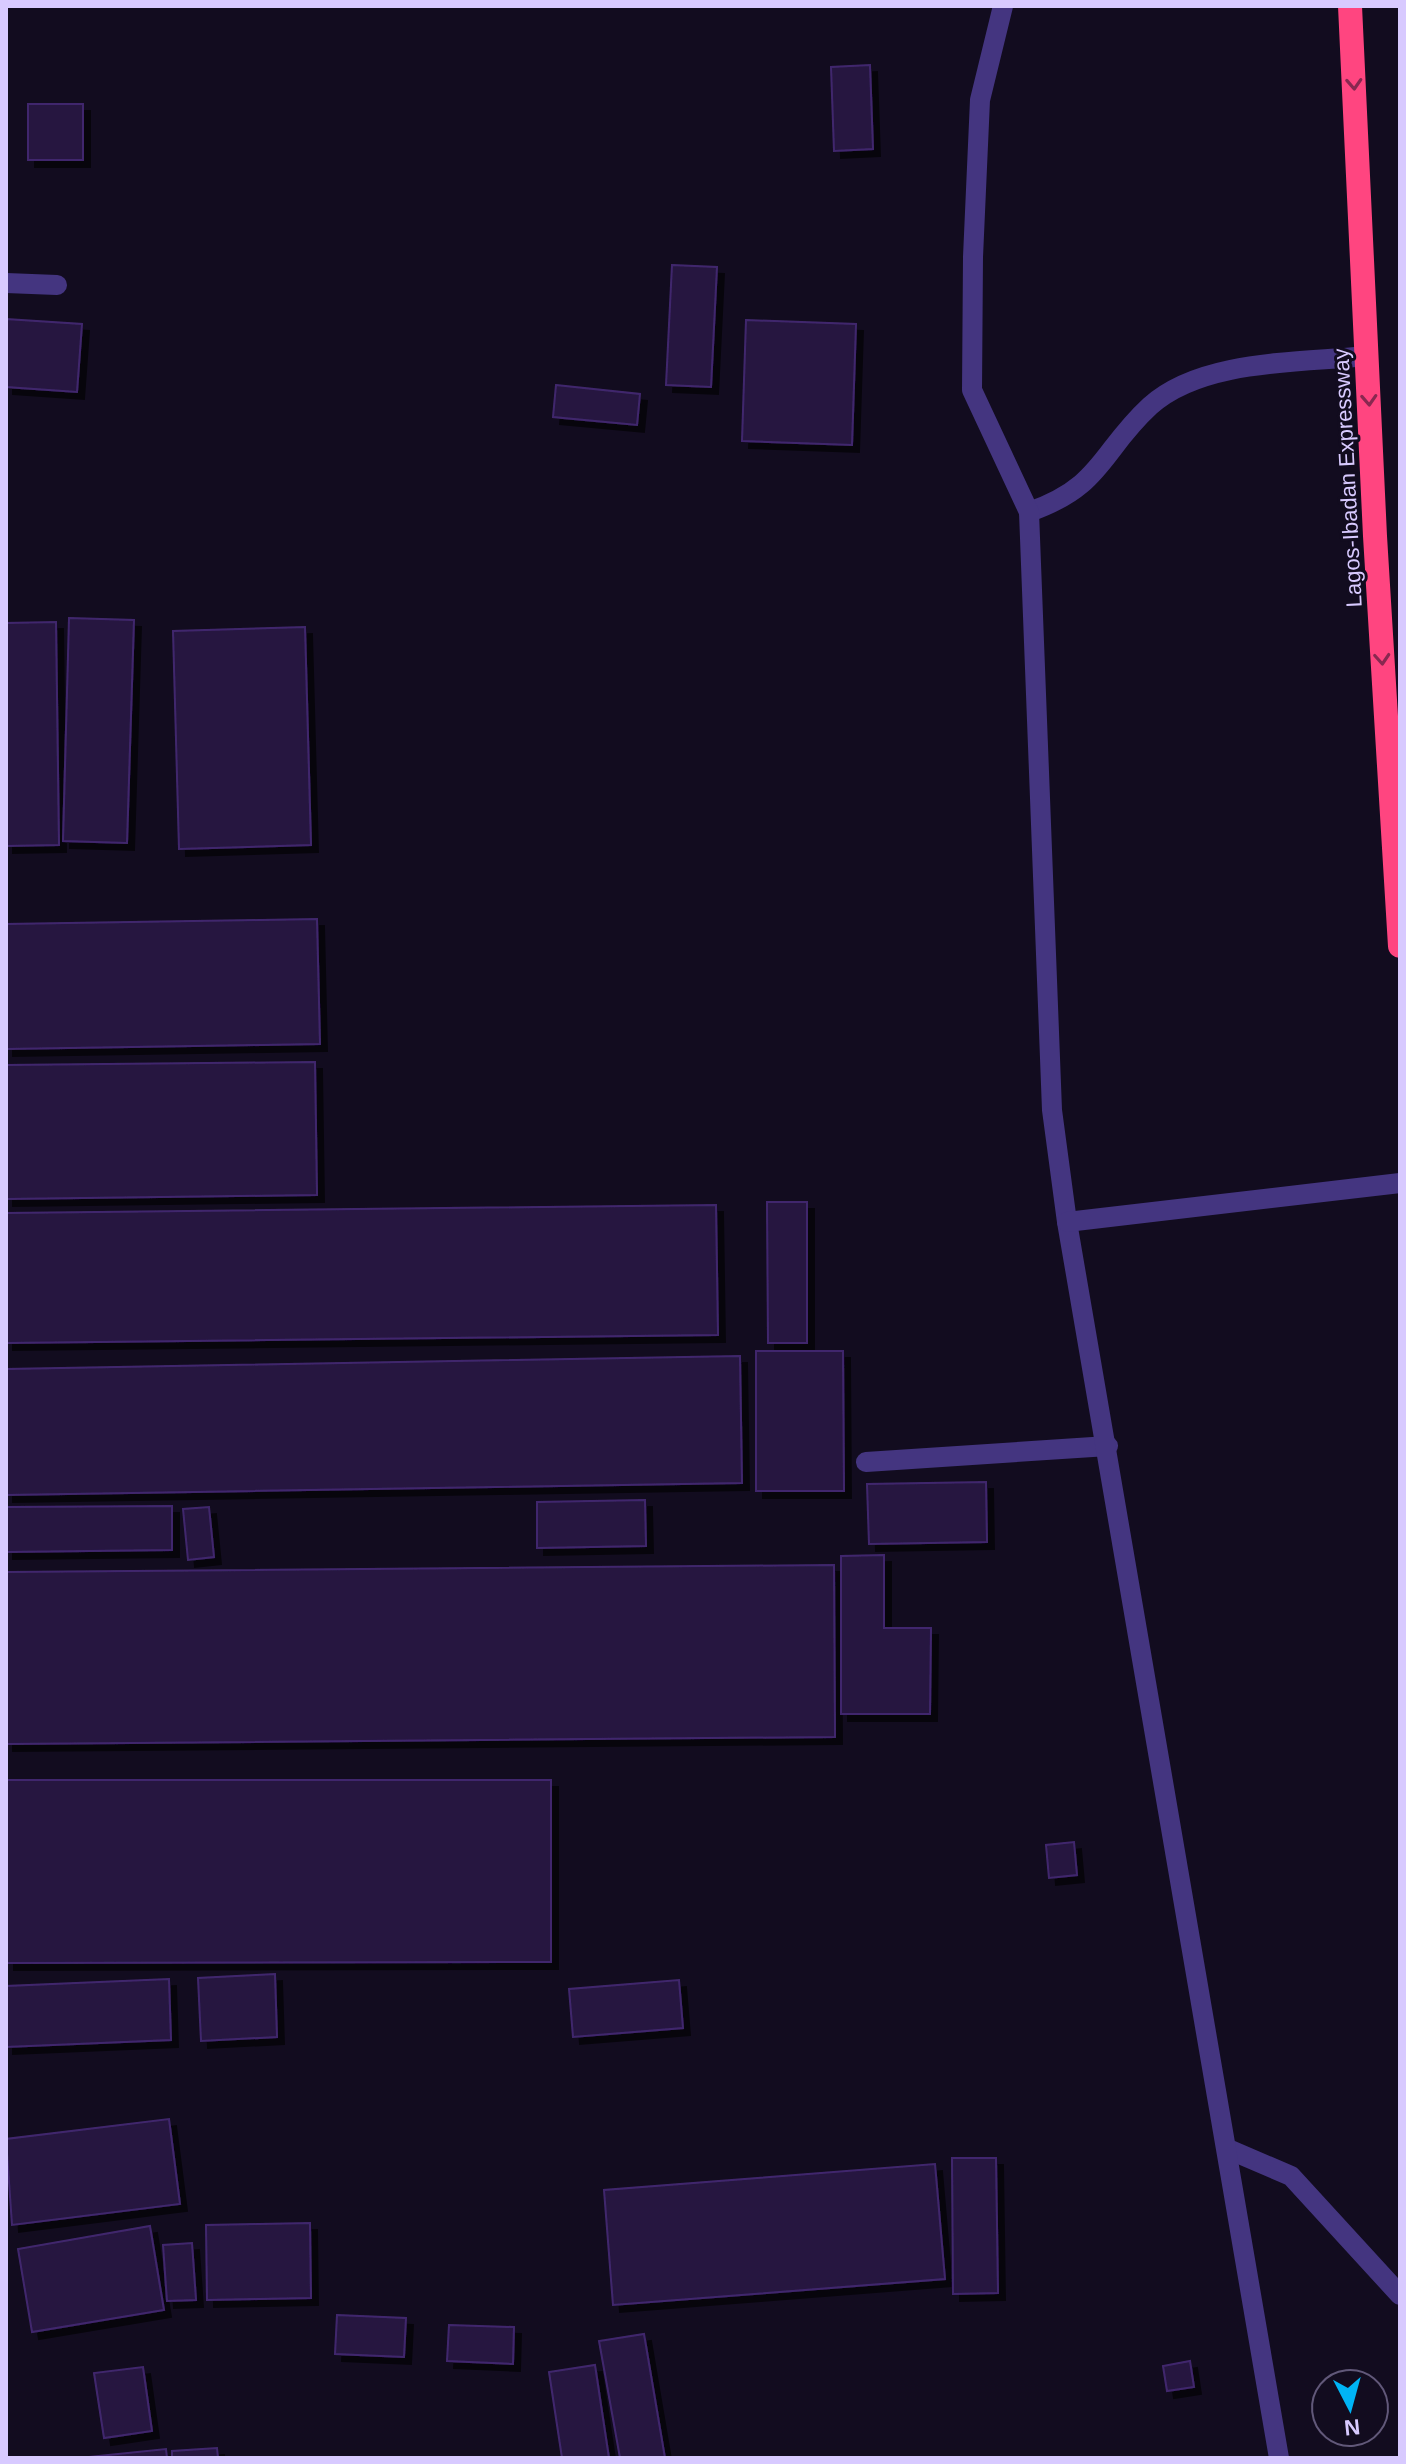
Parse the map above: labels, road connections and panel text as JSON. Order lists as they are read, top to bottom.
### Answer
{
  "streets": {
    "highway": ["Lagos-Ibadan Expressway"]
  },
  "one_way": ["Lagos-Ibadan Expressway"],
  "north": "bottom"
}
